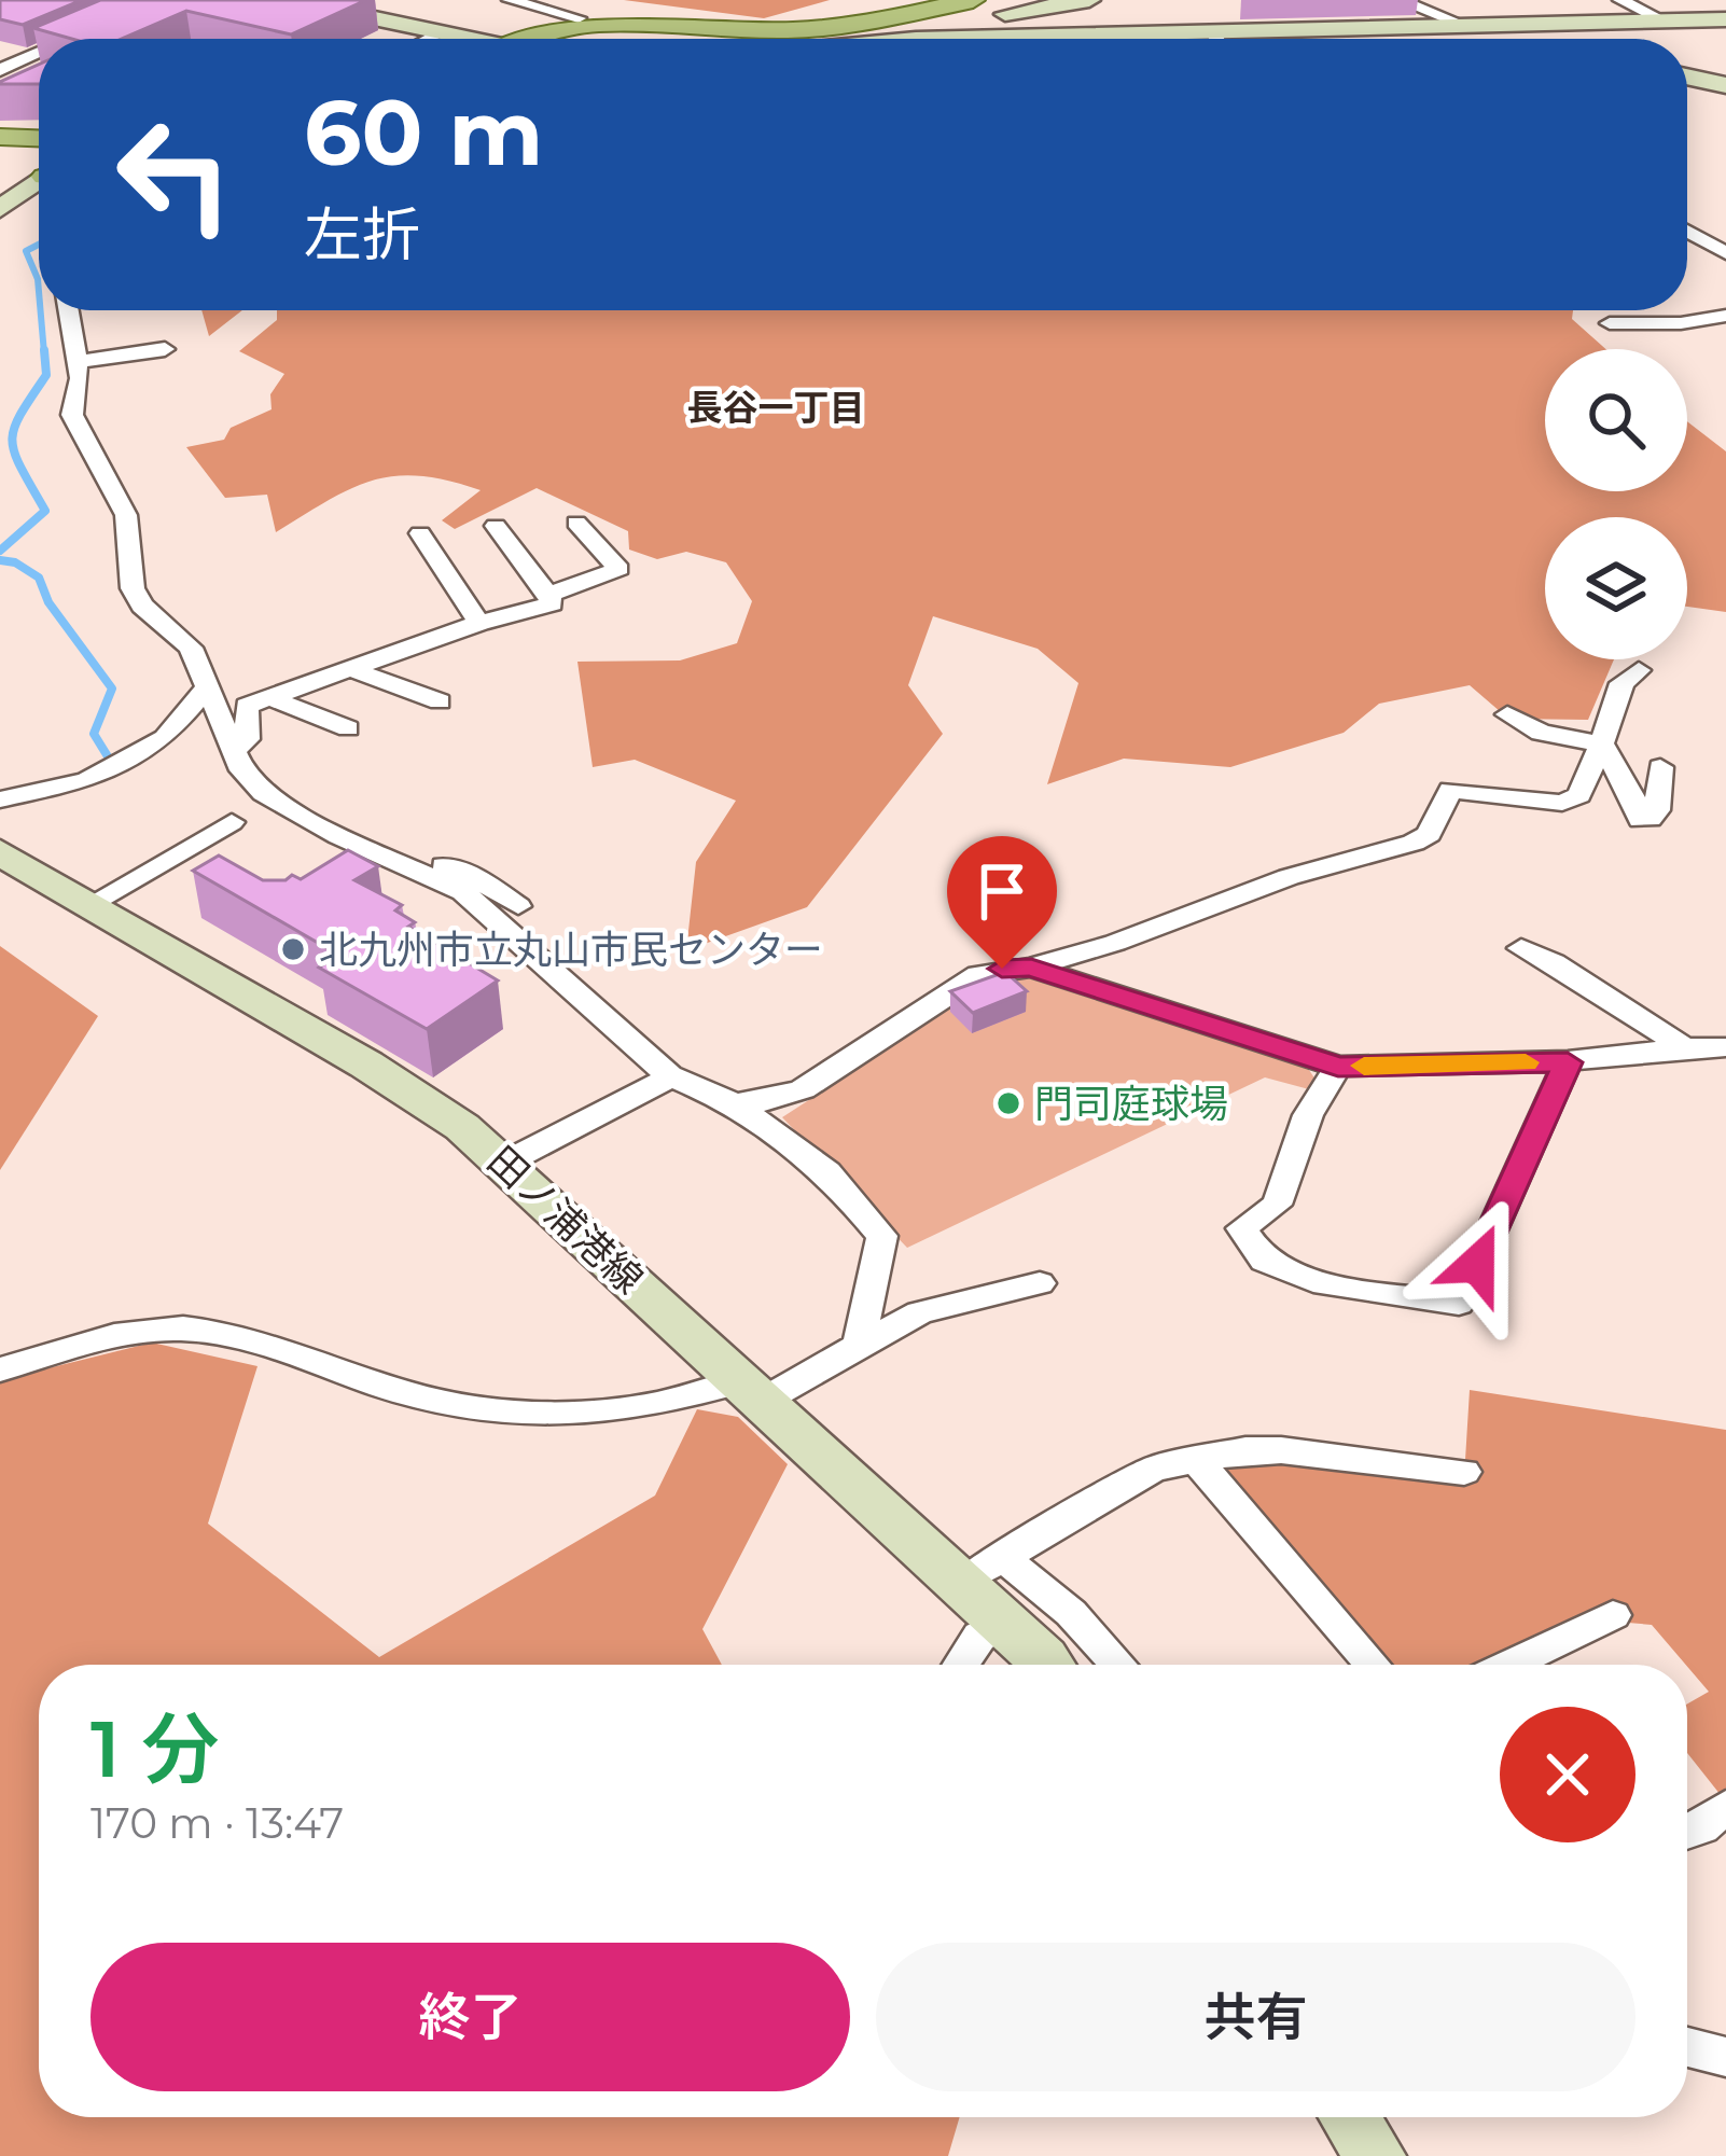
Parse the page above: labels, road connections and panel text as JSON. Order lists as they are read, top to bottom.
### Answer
{
  "streets": {
    "street": ["田ノ浦港線"]
  },
  "districts": ["長谷一丁目"],
  "places": ["北九州市立丸山市民センター", "門司庭球場"],
  "page": {
    "turn": ["60 m", "左折"],
    "heading": ["1 分", "170 m · 13:47"],
    "buttons": ["終了", "共有"]
  }
}
